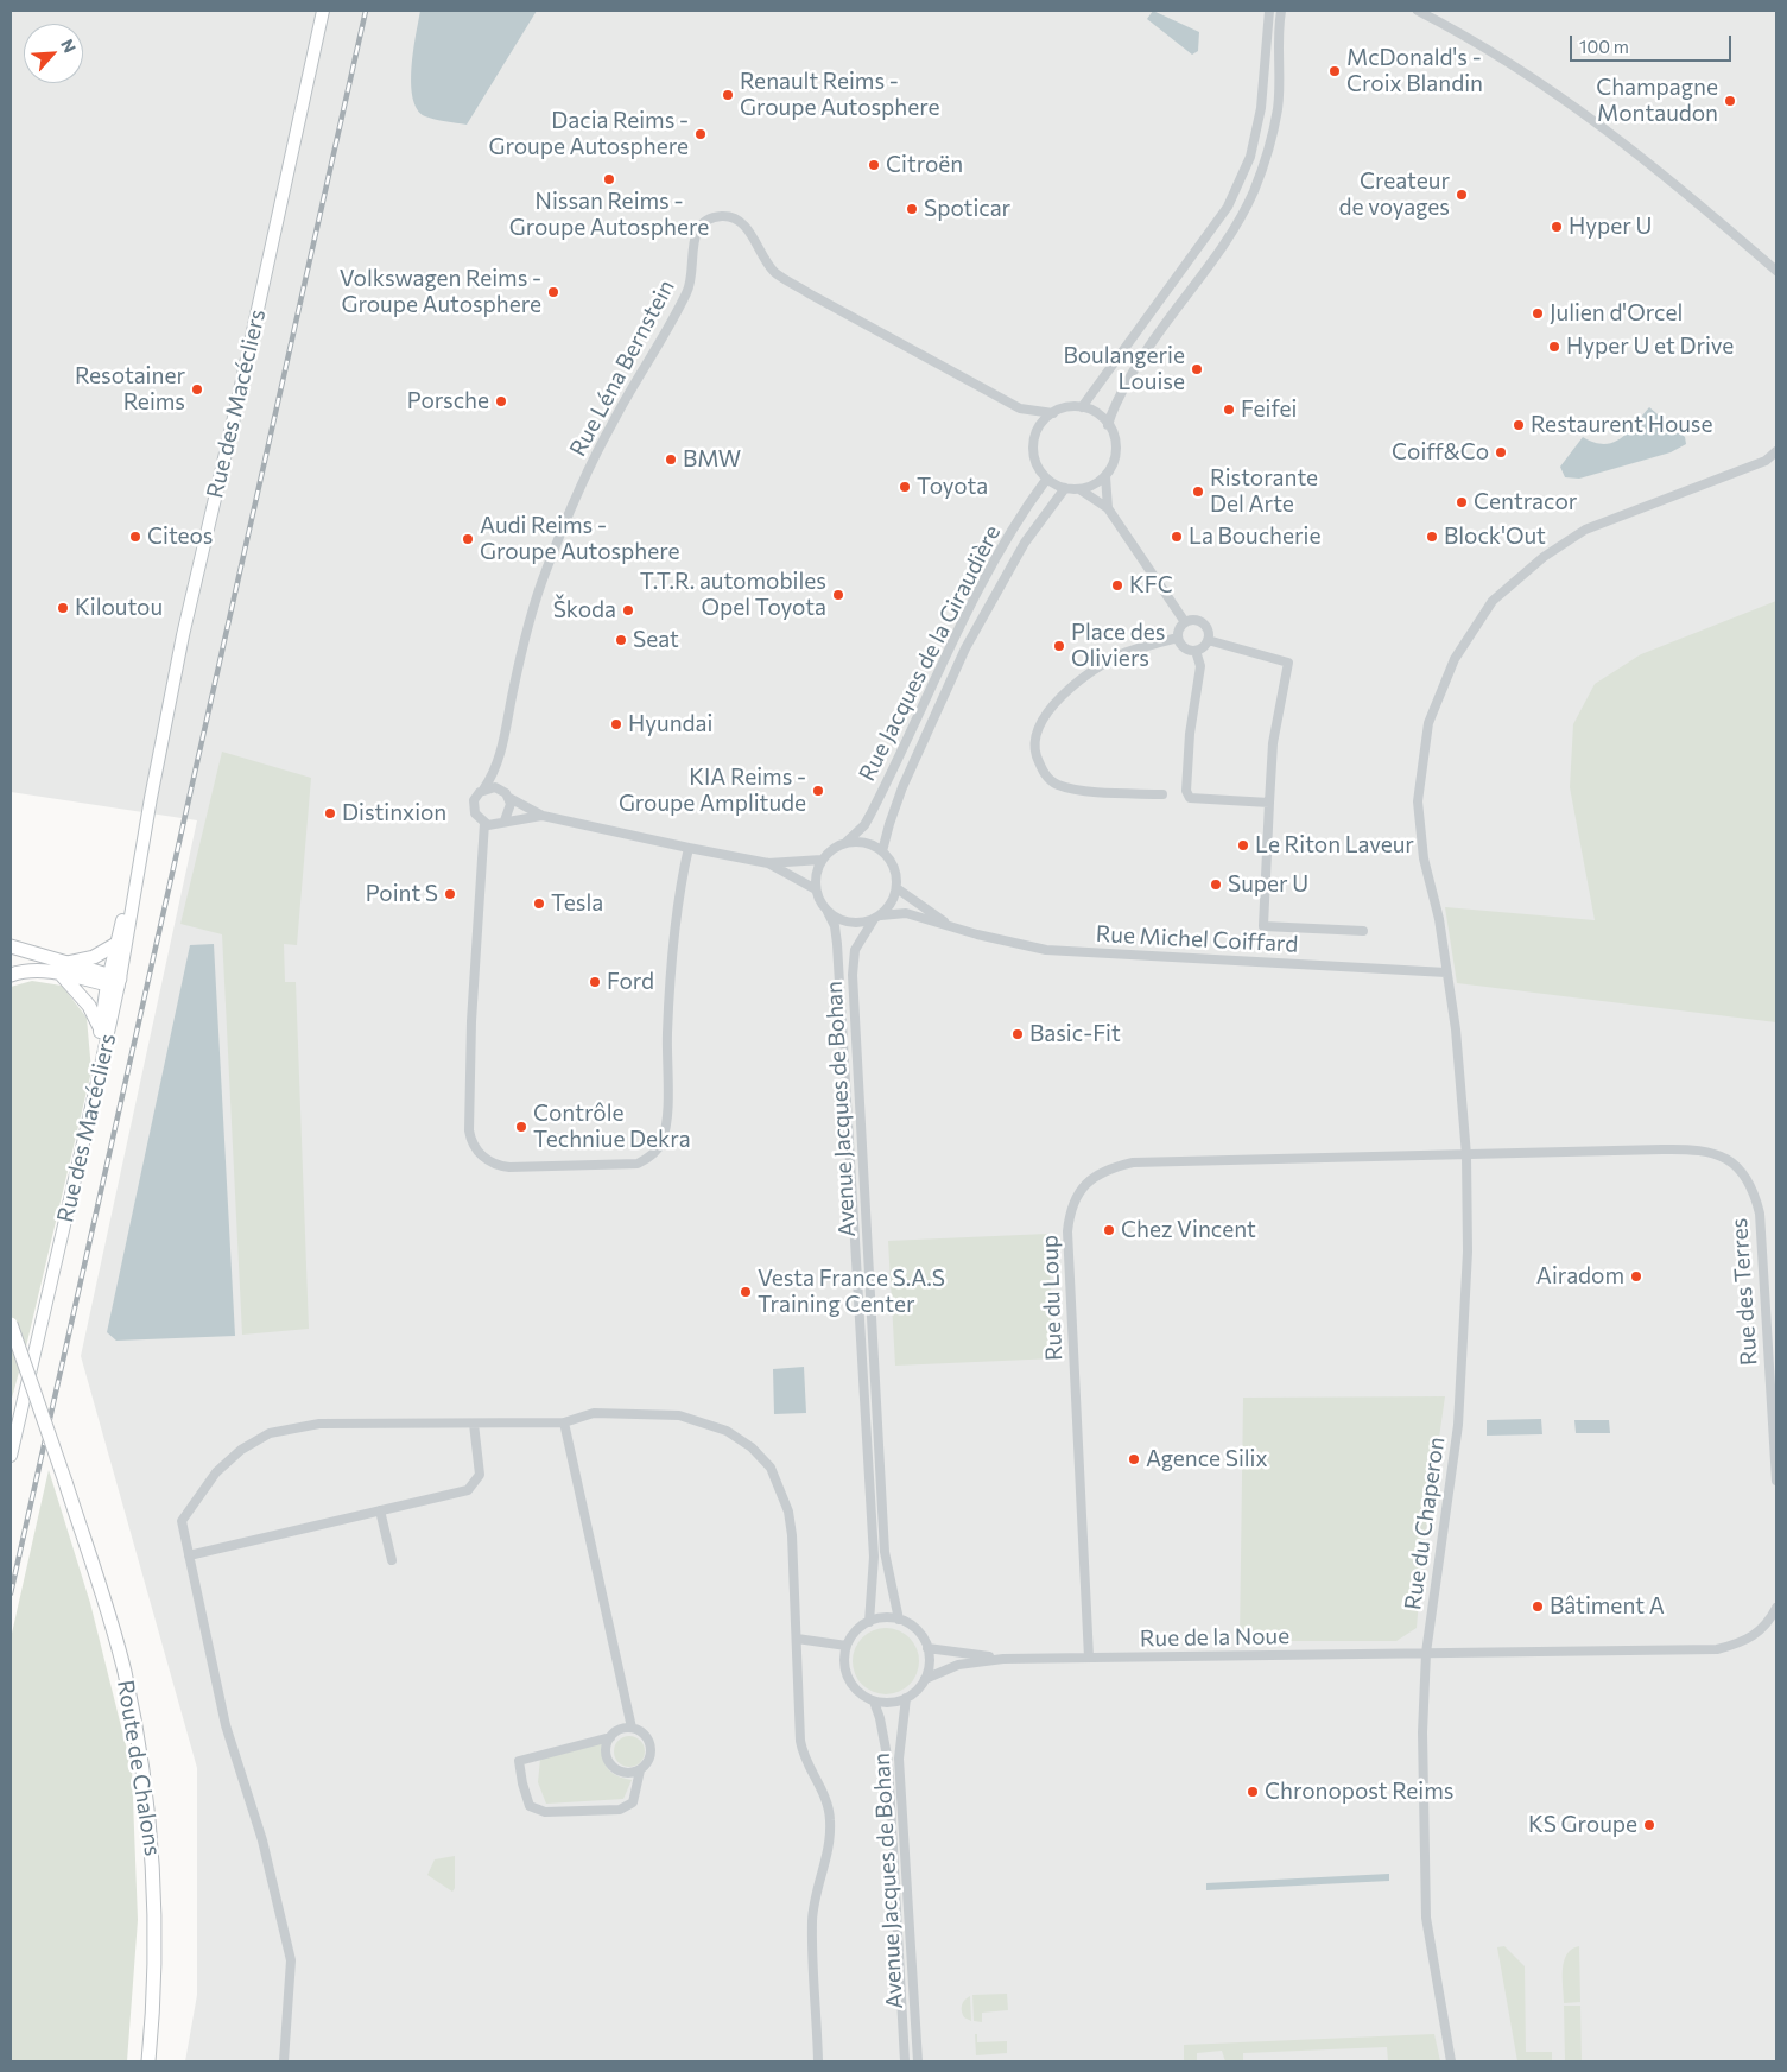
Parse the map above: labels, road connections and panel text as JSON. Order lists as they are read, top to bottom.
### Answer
{
  "streets": {
    "main road": ["Route de Chalons"],
    "street": [
      "Rue Léna Bernstein",
      "Rue des Macécliers",
      "Rue Jacques de la Giraudière",
      "Rue Michel Coiffard",
      "Avenue Jacques de Bohan",
      "Rue des Terres",
      "Rue du Loup",
      "Rue du Chaperon",
      "Rue de la Noue"
    ]
  },
  "crossings": [
    ["Rue Léna Bernstein", "Rue Jacques de la Giraudière"],
    ["Rue Jacques de la Giraudière", "Rue Michel Coiffard"],
    ["Rue Jacques de la Giraudière", "Avenue Jacques de Bohan"],
    ["Rue Michel Coiffard", "Avenue Jacques de Bohan"],
    ["Rue Michel Coiffard", "Rue du Chaperon"],
    ["Rue des Terres", "Rue du Loup"],
    ["Rue des Terres", "Rue du Chaperon"],
    ["Rue du Loup", "Rue du Chaperon"],
    ["Rue du Loup", "Rue de la Noue"],
    ["Rue du Chaperon", "Rue de la Noue"]
  ],
  "places": [
    "McDonald's - Croix Blandin",
    "Renault Reims - Groupe Autosphere",
    "Champagne Montaudon",
    "Dacia Reims - Groupe Autosphere",
    "Citroën",
    "Nissan Reims - Groupe Autosphere",
    "Createur de voyages",
    "Spoticar",
    "Hyper U",
    "Volkswagen Reims - Groupe Autosphere",
    "Julien d'Orcel",
    "Hyper U et Drive",
    "Boulangerie Louise",
    "Resotainer Reims",
    "Porsche",
    "Feifei",
    "Restaurent House",
    "Coiff&Co",
    "BMW",
    "Toyota",
    "Ristorante Del Arte",
    "Centracor",
    "Citeos",
    "La Boucherie",
    "Block'Out",
    "Audi Reims - Groupe Autosphere",
    "KFC",
    "T.T.R. automobiles Opel Toyota",
    "Kiloutou",
    "Škoda",
    "Seat",
    "Place des Oliviers",
    "Hyundai",
    "KIA Reims - Groupe Amplitude",
    "Distinxion",
    "Le Riton Laveur",
    "Super U",
    "Point S",
    "Tesla",
    "Ford",
    "Basic-Fit",
    "Contrôle Techniue Dekra",
    "Chez Vincent",
    "Airadom",
    "Vesta France S.A.S Training Center",
    "Agence Silix",
    "Bâtiment A",
    "Chronopost Reims",
    "KS Groupe"
  ],
  "scale_bar": "100 m",
  "north": "top right"
}
